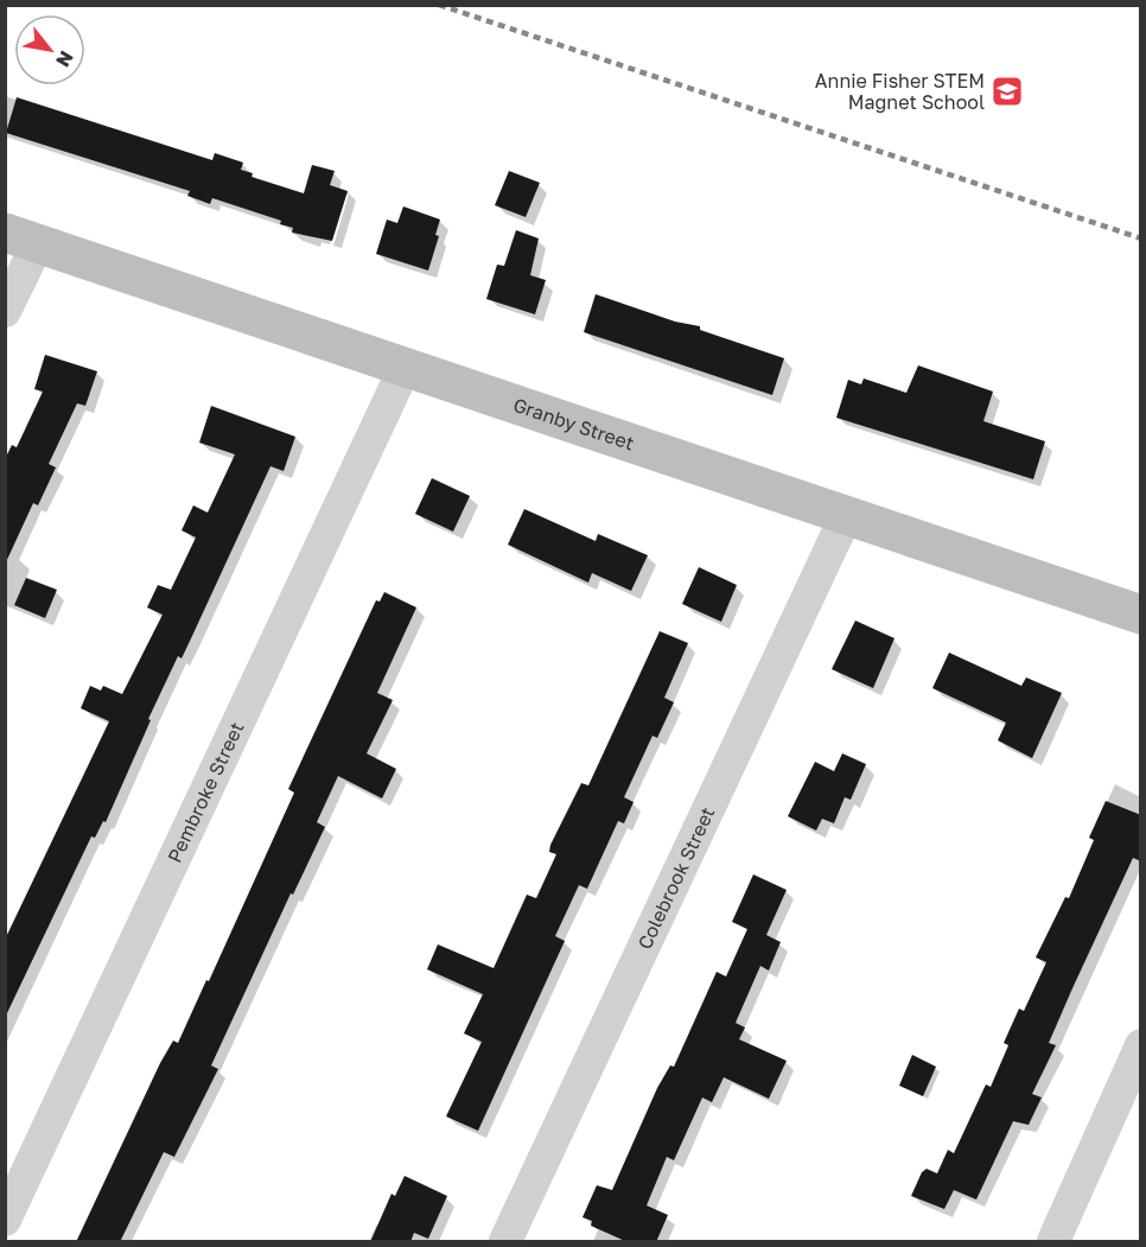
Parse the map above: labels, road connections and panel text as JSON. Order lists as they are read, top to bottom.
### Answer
{
  "streets": {
    "main road": ["Granby Street"],
    "street": ["Pembroke Street", "Colebrook Street"]
  },
  "crossings": [
    ["Granby Street", "Pembroke Street"],
    ["Granby Street", "Colebrook Street"]
  ],
  "places": {
    "school or university": ["Annie Fisher STEM Magnet School"]
  },
  "north": "bottom right"
}
